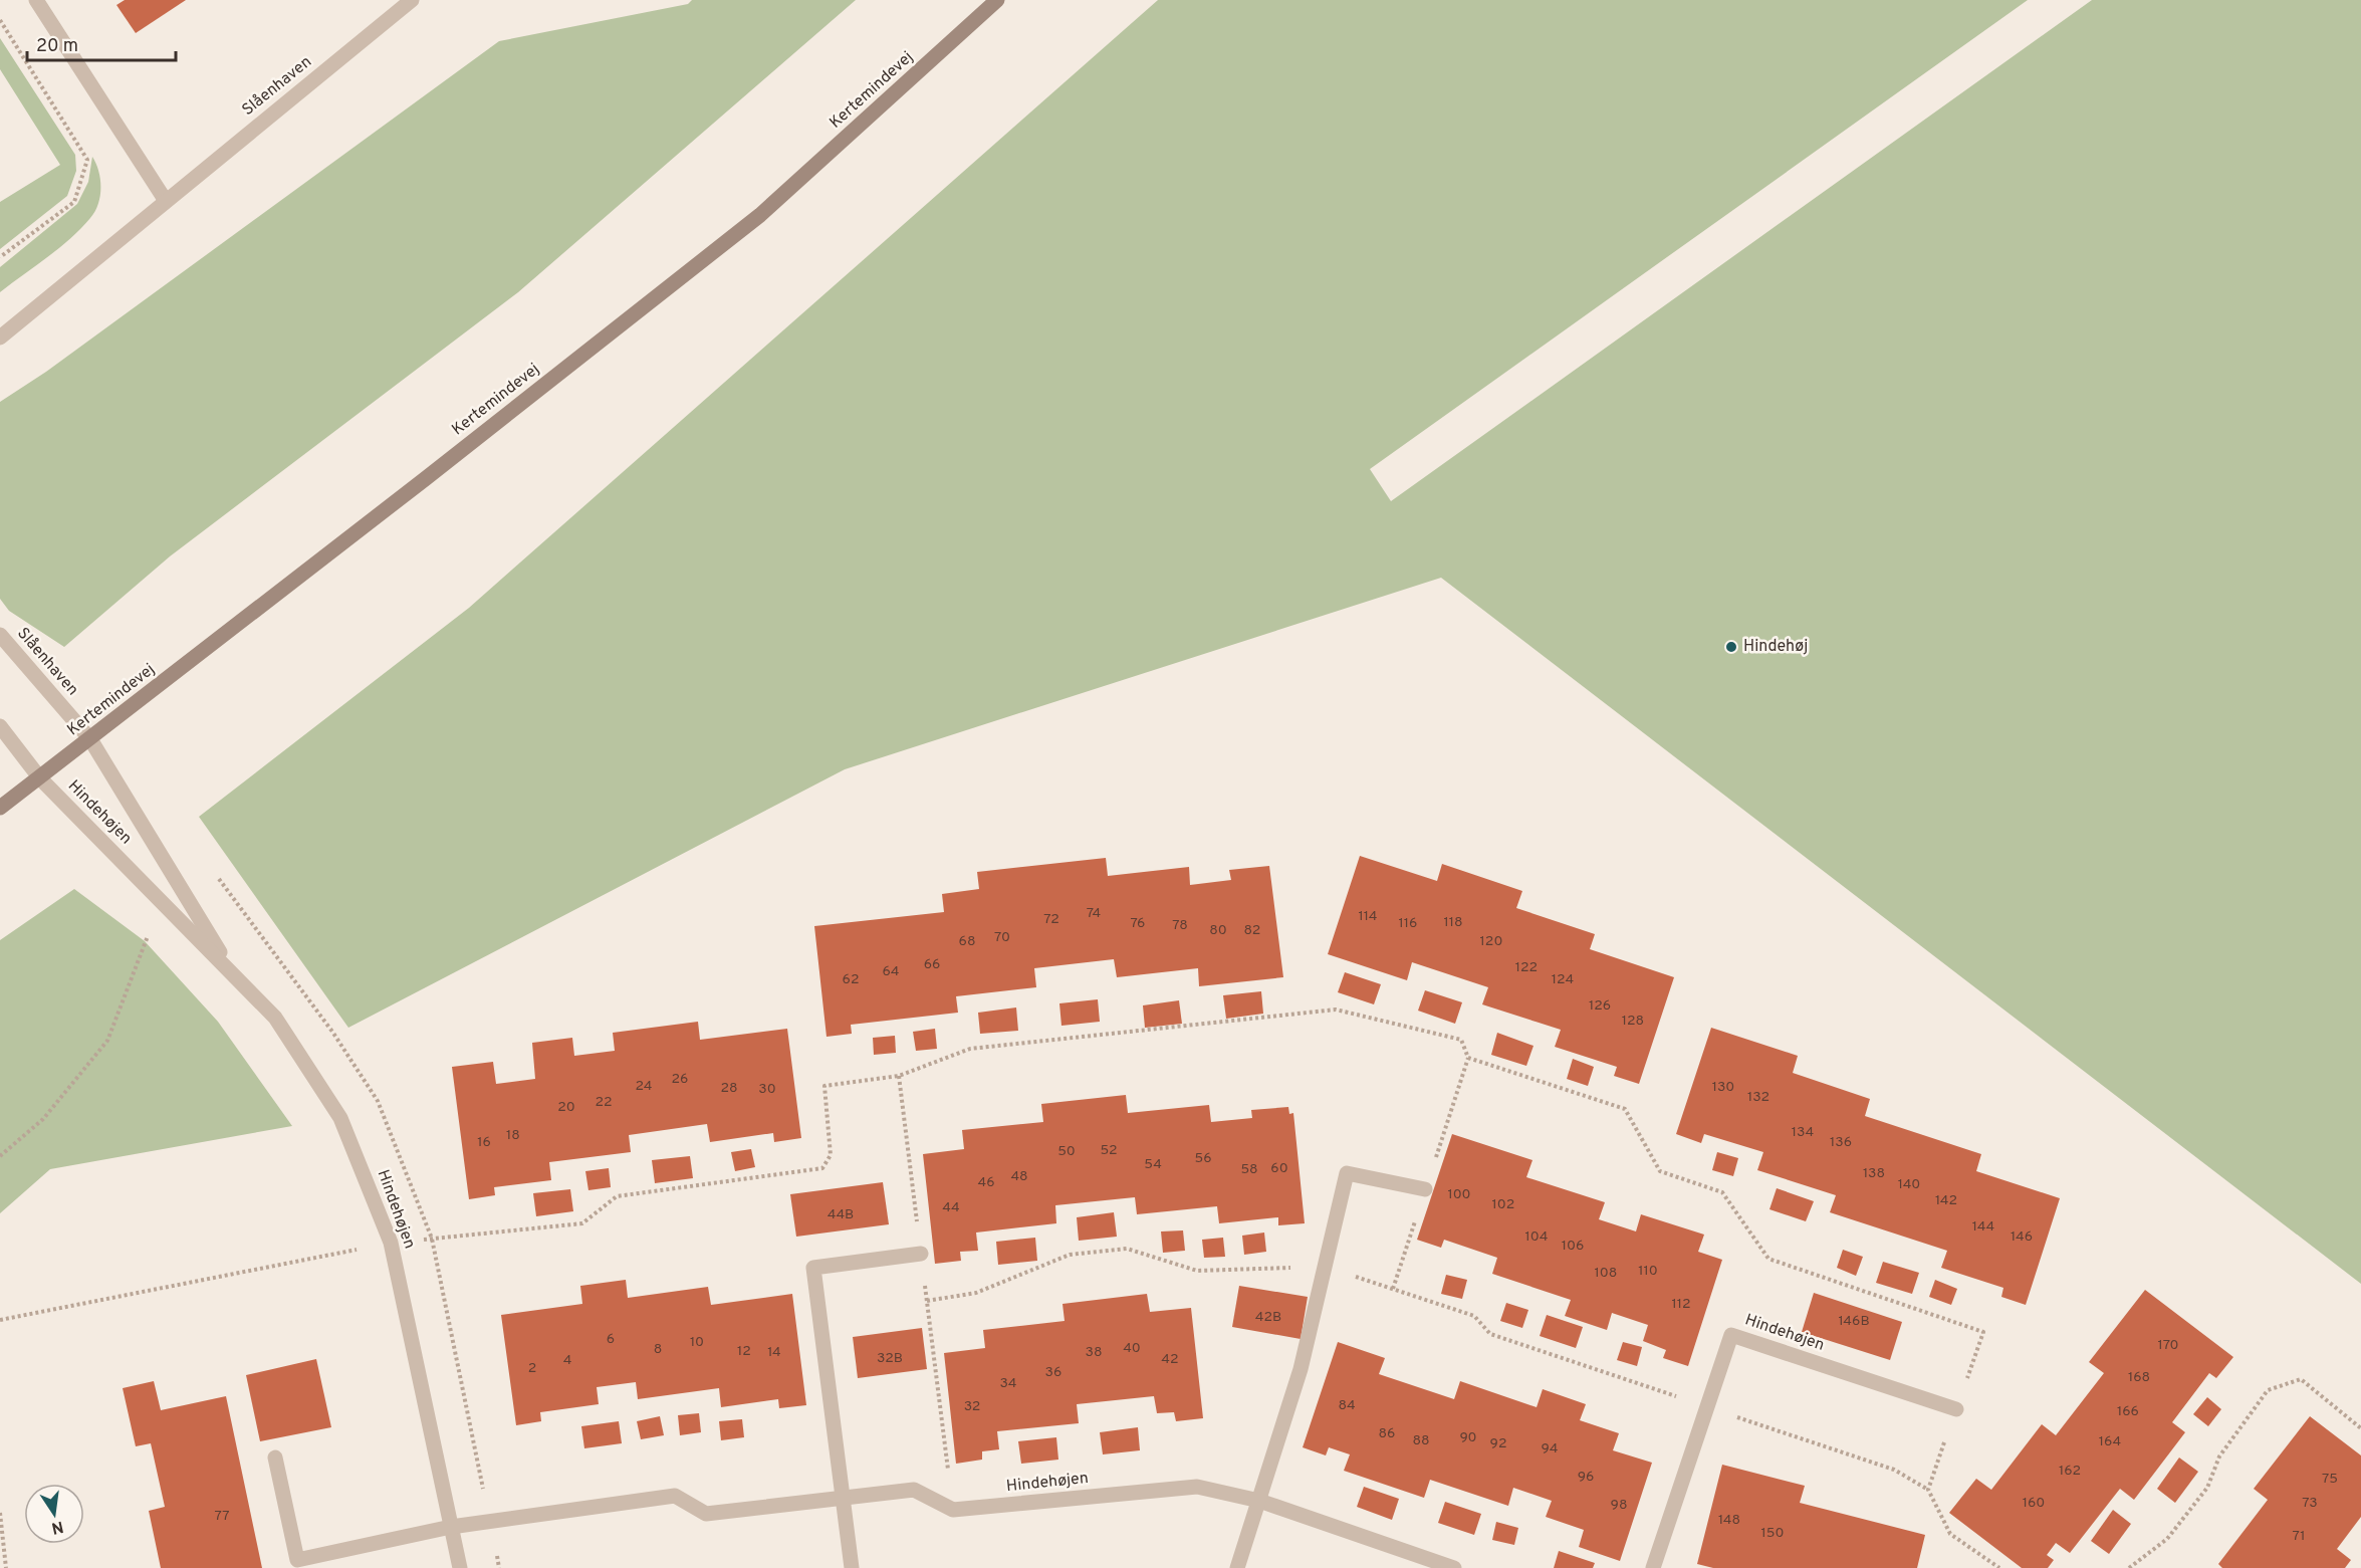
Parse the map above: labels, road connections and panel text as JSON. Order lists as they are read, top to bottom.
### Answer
{
  "streets": {
    "main road": ["Kertemindevej"],
    "street": ["Slåenhaven", "Hindehøjen"]
  },
  "crossings": [
    ["Slåenhaven", "Kertemindevej"],
    ["Slåenhaven", "Hindehøjen"],
    ["Kertemindevej", "Hindehøjen"]
  ],
  "places": ["Hindehøj"],
  "house_numbers": [
    "74",
    "114",
    "72",
    "118",
    "76",
    "116",
    "78",
    "80",
    "82",
    "70",
    "68",
    "120",
    "66",
    "122",
    "64",
    "62",
    "124",
    "126",
    "128",
    "26",
    "24",
    "130",
    "28",
    "30",
    "132",
    "22",
    "20",
    "134",
    "18",
    "16",
    "136",
    "52",
    "50",
    "56",
    "54",
    "60",
    "58",
    "138",
    "48",
    "46",
    "140",
    "100",
    "142",
    "102",
    "44",
    "44B",
    "144",
    "104",
    "146",
    "106",
    "110",
    "108",
    "112",
    "42B",
    "146B",
    "6",
    "10",
    "170",
    "40",
    "8",
    "12",
    "14",
    "38",
    "32B",
    "42",
    "4",
    "2",
    "36",
    "168",
    "34",
    "84",
    "32",
    "166",
    "86",
    "90",
    "88",
    "164",
    "92",
    "94",
    "162",
    "96",
    "75",
    "160",
    "73",
    "98",
    "77",
    "148",
    "150",
    "71"
  ],
  "scale_bar": "20 m",
  "north": "bottom"
}
